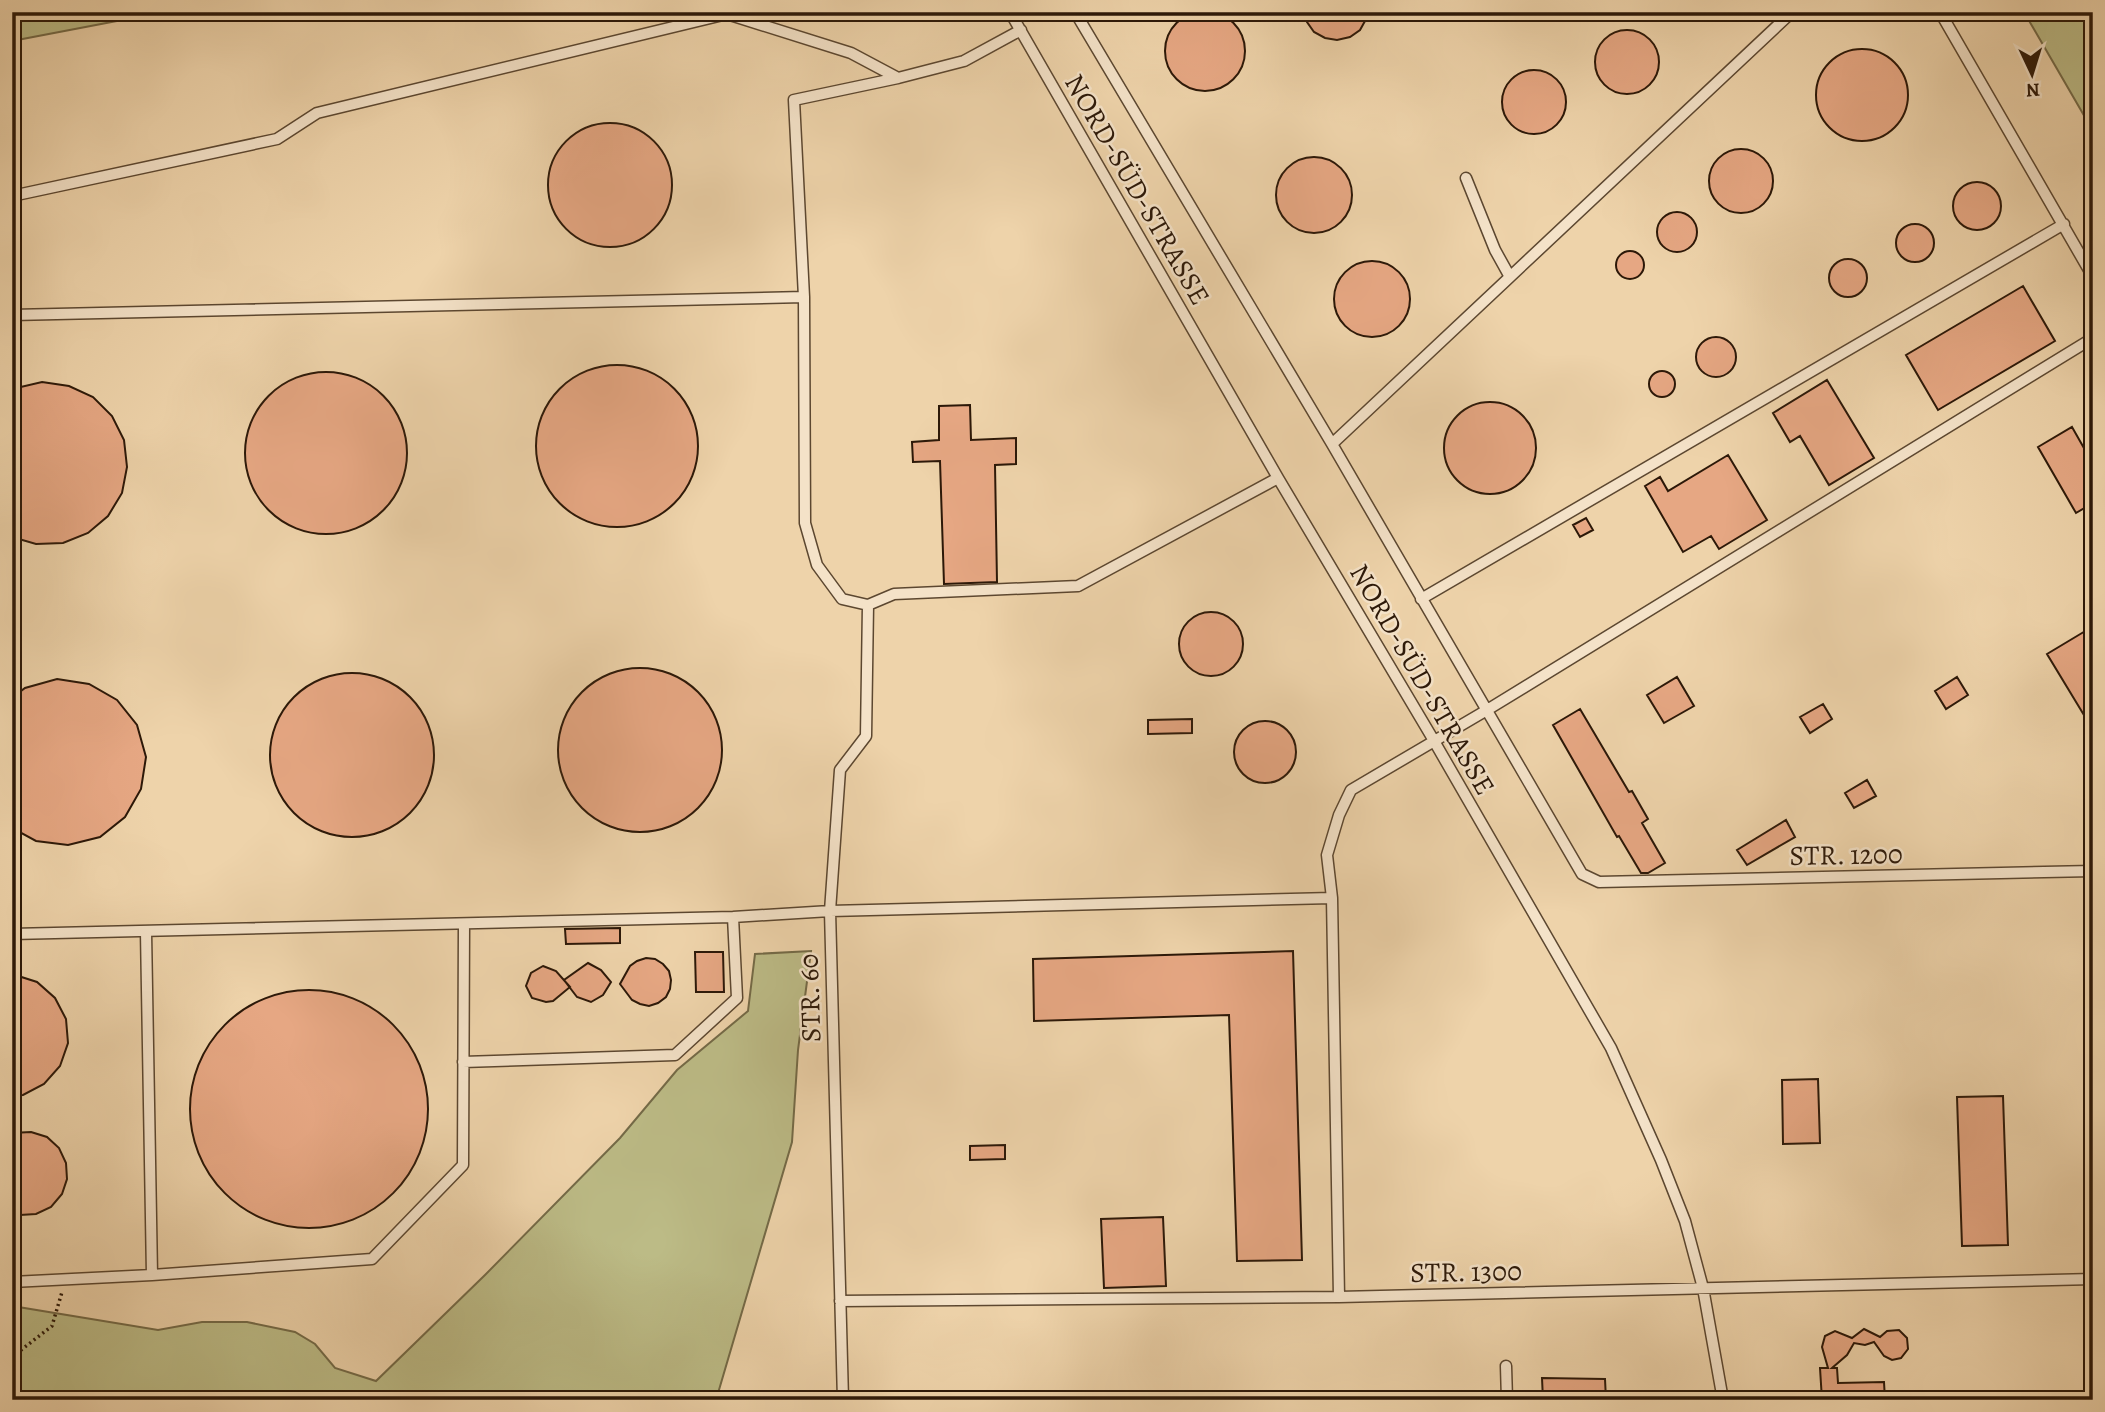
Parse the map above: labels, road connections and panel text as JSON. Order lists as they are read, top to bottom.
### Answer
{
  "streets": {
    "lane": [
      "NORD-SÜD-STRASSE",
      "STR. 1200",
      "STR. 60",
      "STR. 1300"
    ]
  },
  "crossings": [
    ["NORD-SÜD-STRASSE", "STR. 1300"],
    ["STR. 60", "STR. 1300"]
  ],
  "north": "bottom"
}
